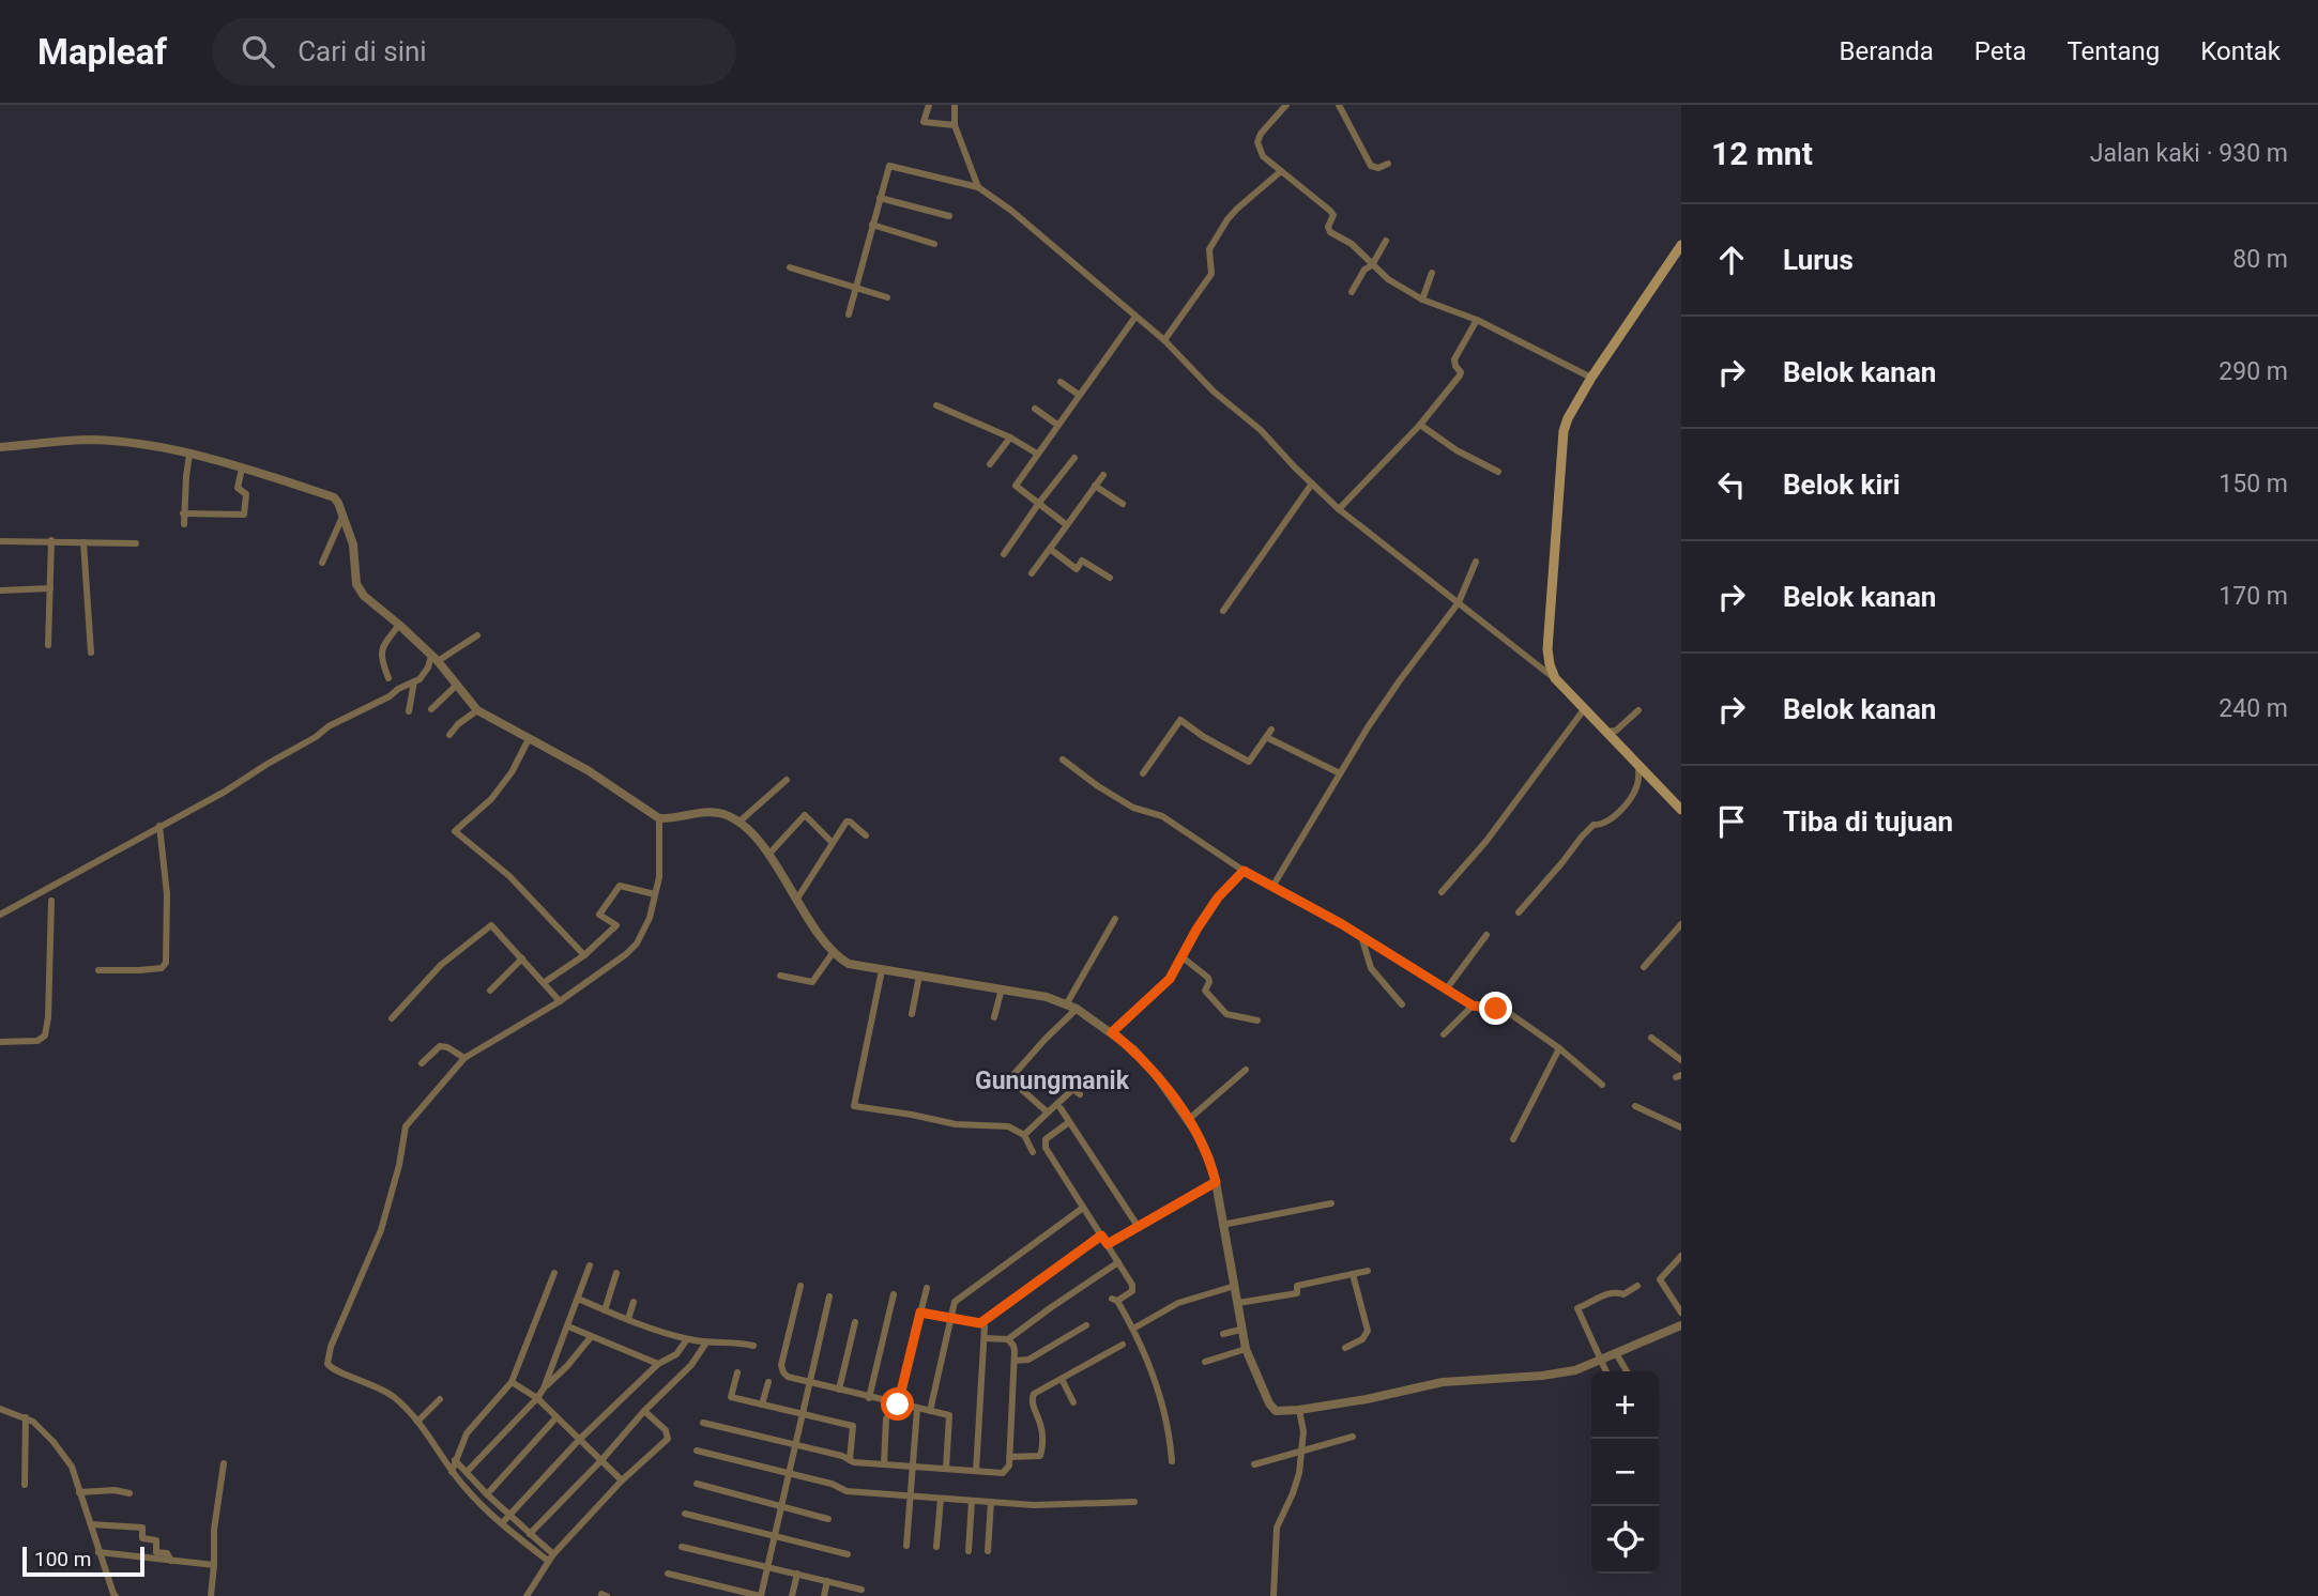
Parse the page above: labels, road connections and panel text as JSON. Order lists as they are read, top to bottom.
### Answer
{
  "districts": ["Gunungmanik"],
  "scale_bar": "100 m",
  "page": {
    "header": "Mapleaf",
    "search": "Cari di sini",
    "nav": [
      "Beranda",
      "Peta",
      "Tentang",
      "Kontak"
    ],
    "heading": ["12 mnt", "Jalan kaki · 930 m"],
    "list": [
      ["Lurus", "80 m"],
      ["Belok kanan", "290 m"],
      ["Belok kiri", "150 m"],
      ["Belok kanan", "170 m"],
      ["Belok kanan", "240 m"],
      "Tiba di tujuan"
    ],
    "map_buttons": ["+", "−"],
    "scale": "100 m"
  }
}
